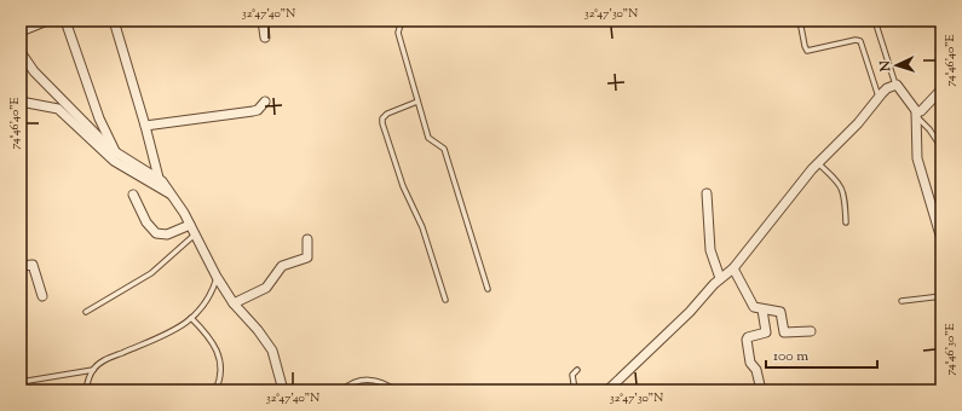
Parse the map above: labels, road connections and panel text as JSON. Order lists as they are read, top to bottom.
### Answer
{
  "scale_bar": "100 m",
  "north": "left",
  "coordinates": [
    "32°47'40\"N",
    "32°47'30\"N",
    "74°46'40\"E",
    "74°46'30\"E"
  ]
}
